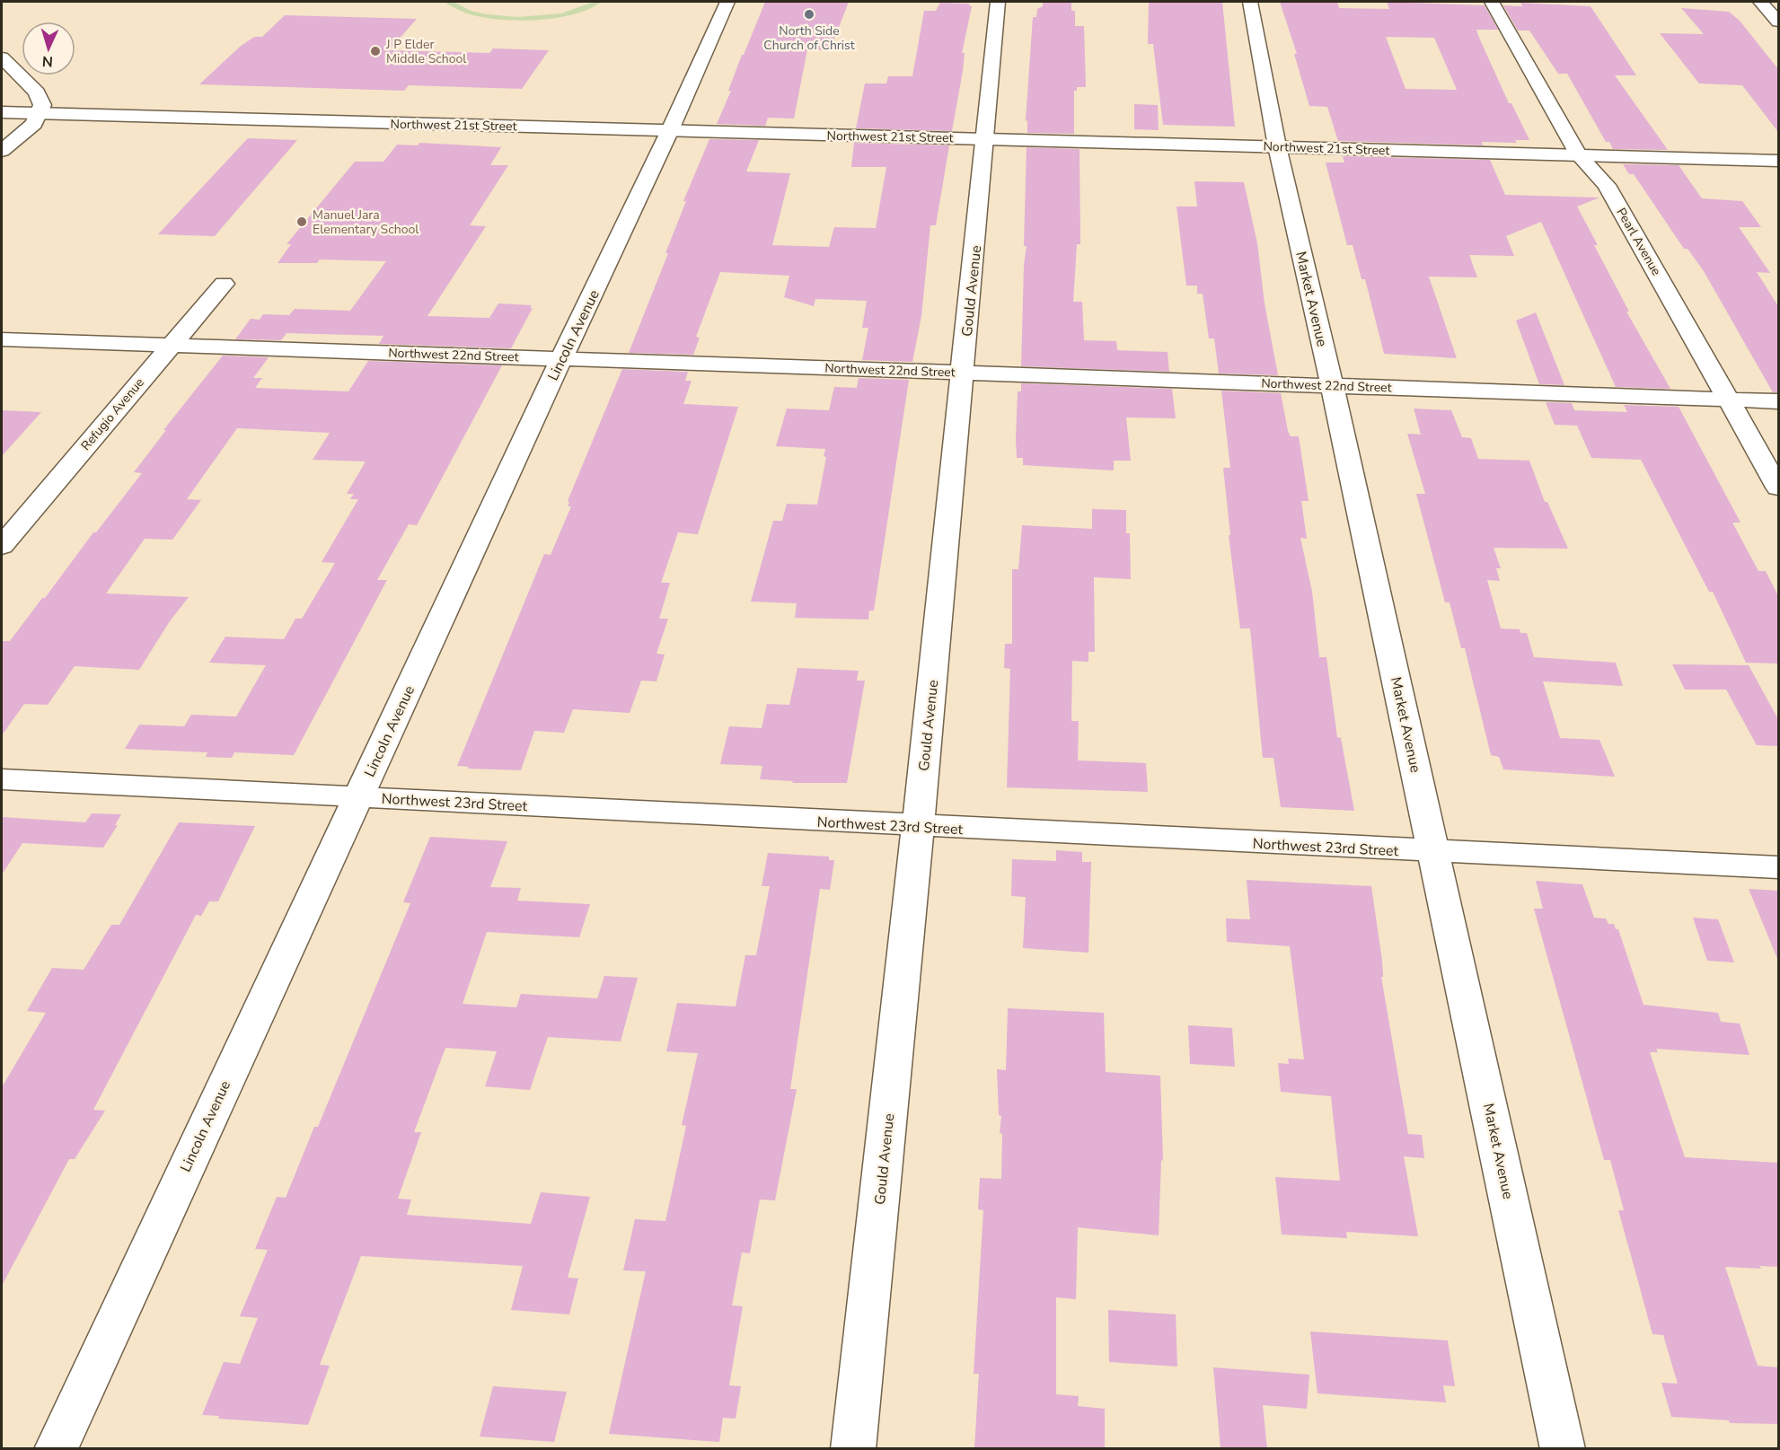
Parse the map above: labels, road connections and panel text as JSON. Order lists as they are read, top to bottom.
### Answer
{
  "streets": {
    "street": [
      "Northwest 21st Street",
      "Pearl Avenue",
      "Gould Avenue",
      "Market Avenue",
      "Lincoln Avenue",
      "Northwest 22nd Street",
      "Refugio Avenue",
      "Northwest 23rd Street"
    ]
  },
  "crossings": [
    ["Northwest 21st Street", "Pearl Avenue"],
    ["Northwest 21st Street", "Gould Avenue"],
    ["Northwest 21st Street", "Market Avenue"],
    ["Northwest 21st Street", "Lincoln Avenue"],
    ["Pearl Avenue", "Northwest 22nd Street"],
    ["Gould Avenue", "Northwest 22nd Street"],
    ["Gould Avenue", "Northwest 23rd Street"],
    ["Market Avenue", "Northwest 22nd Street"],
    ["Market Avenue", "Northwest 23rd Street"],
    ["Lincoln Avenue", "Northwest 22nd Street"],
    ["Lincoln Avenue", "Northwest 23rd Street"],
    ["Northwest 22nd Street", "Refugio Avenue"]
  ],
  "places": ["North Side Church of Christ", "J P Elder Middle School", "Manuel Jara Elementary School"],
  "north": "bottom"
}
